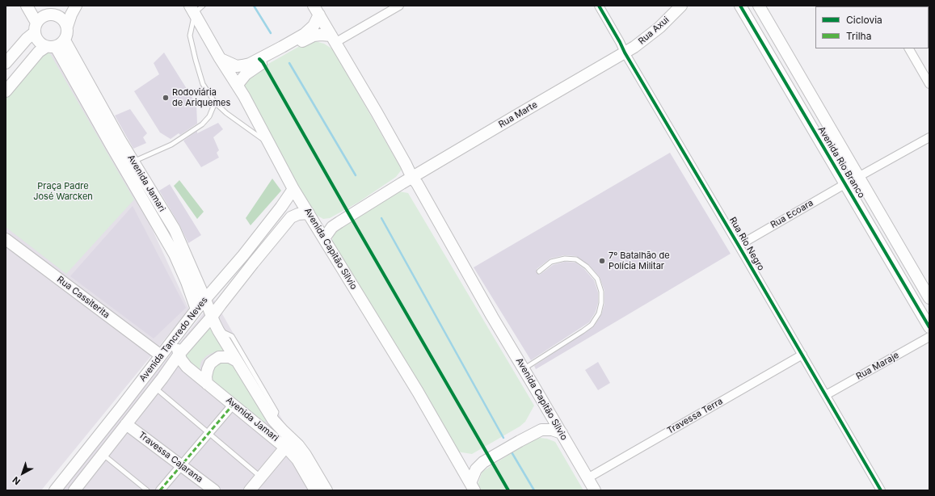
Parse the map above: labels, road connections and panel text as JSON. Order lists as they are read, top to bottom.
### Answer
{
  "streets": {
    "main road": [
      "Rua Axui",
      "Rua Marte",
      "Avenida Rio Branco",
      "Avenida Jamari",
      "Avenida Capitão Silvio",
      "Rua Cassiterita",
      "Avenida Tancredo Neves",
      "Travessa Cajarana"
    ],
    "street": [
      "Rua Ecoara",
      "Rua Rio Negro",
      "Rua Maraje",
      "Travessa Terra"
    ]
  },
  "crossings": [
    ["Rua Axui", "Rua Marte"],
    ["Rua Axui", "Rua Rio Negro"],
    ["Rua Marte", "Rua Rio Negro"],
    ["Rua Marte", "Avenida Capitão Silvio"],
    ["Avenida Rio Branco", "Rua Ecoara"],
    ["Avenida Jamari", "Avenida Tancredo Neves"],
    ["Rua Ecoara", "Rua Rio Negro"],
    ["Rua Rio Negro", "Rua Maraje"],
    ["Rua Rio Negro", "Travessa Terra"],
    ["Avenida Capitão Silvio", "Avenida Tancredo Neves"],
    ["Avenida Capitão Silvio", "Travessa Terra"],
    ["Rua Cassiterita", "Avenida Tancredo Neves"],
    ["Avenida Tancredo Neves", "Travessa Cajarana"]
  ],
  "parks": ["Praça Padre José Warcken"],
  "places": ["Rodoviária de Ariquemes", "7º Batalhão de Polícia Militar"],
  "legend": ["Ciclovia", "Trilha"],
  "north": "bottom left"
}
